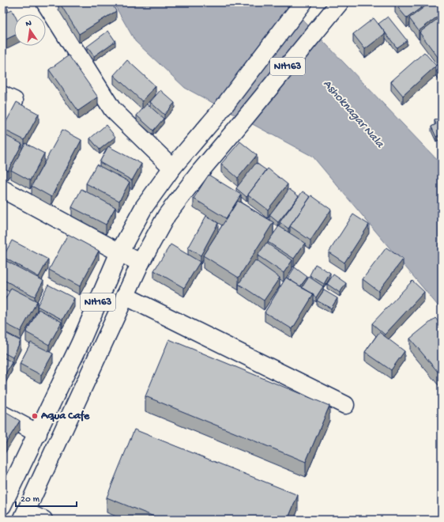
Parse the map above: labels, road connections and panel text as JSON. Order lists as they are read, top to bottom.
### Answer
{
  "streets": {
    "main road": ["NH163"]
  },
  "water": ["Ashoknagar Nala"],
  "places": ["Aqua Cafe"],
  "scale_bar": "20 m",
  "north": "top"
}
